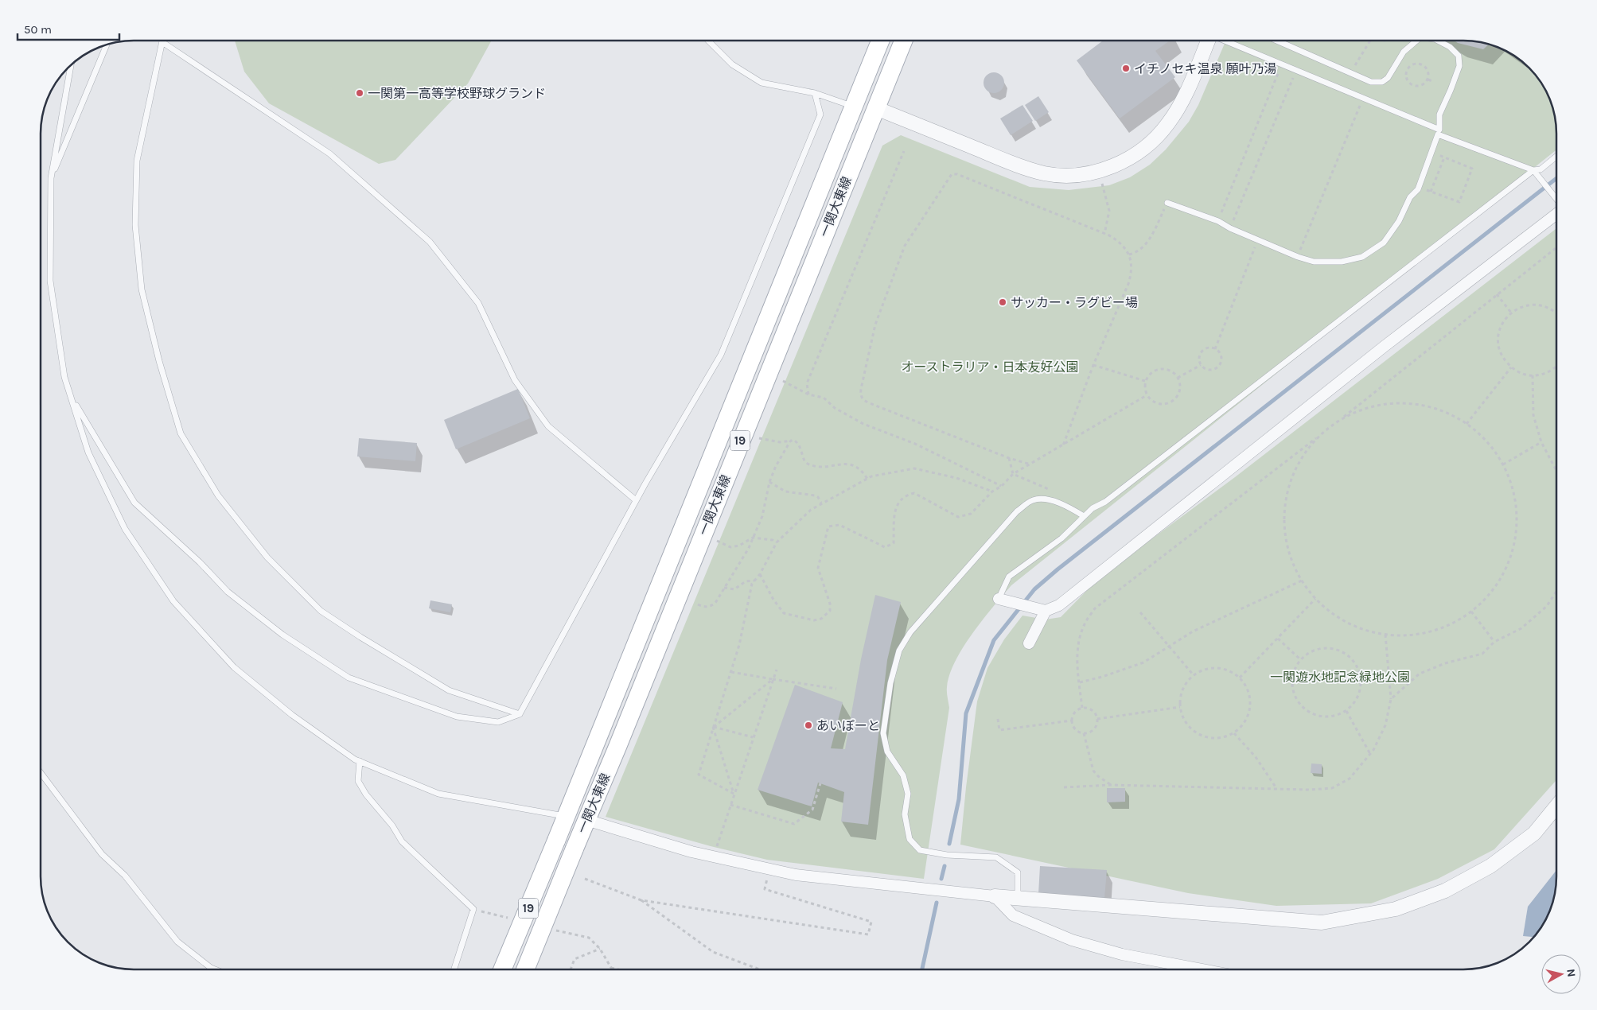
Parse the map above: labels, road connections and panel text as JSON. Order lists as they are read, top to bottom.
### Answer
{
  "streets": {
    "main road": ["一関大東線", "19"]
  },
  "parks": ["オーストラリア・日本友好公園", "一関遊水地記念緑地公園"],
  "places": [
    "イチノセキ温泉 願叶乃湯",
    "一関第一高等学校野球グランド",
    "サッカー・ラグビー場",
    "あいぽーと"
  ],
  "scale_bar": "50 m",
  "north": "right"
}
